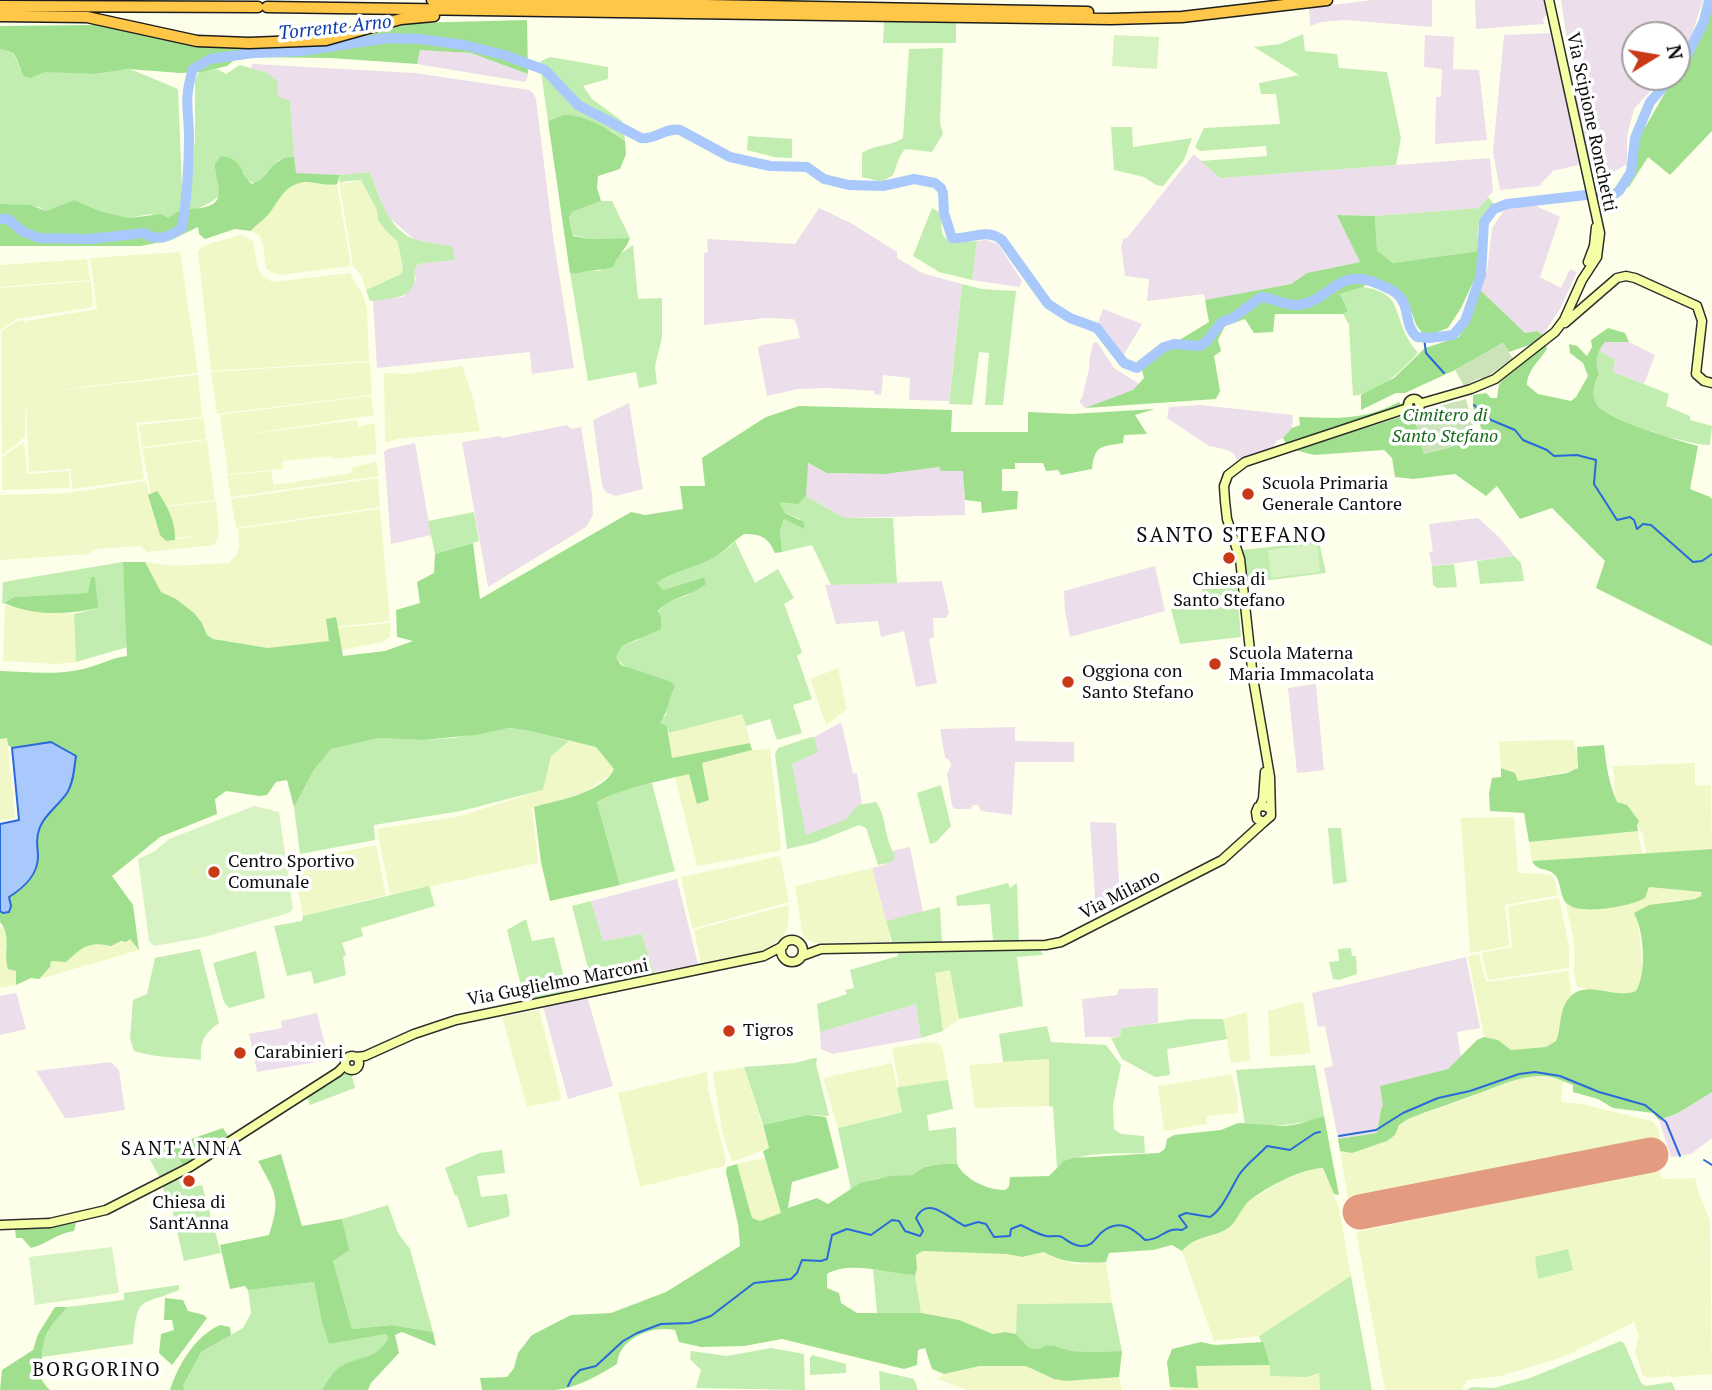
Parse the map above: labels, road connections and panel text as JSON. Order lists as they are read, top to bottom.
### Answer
{
  "streets": {
    "street": ["Via Scipione Ronchetti", "Via Milano", "Via Guglielmo Marconi"]
  },
  "districts": ["SANTO STEFANO", "SANT'ANNA", "BORGORINO"],
  "water": ["Torrente Arno"],
  "parks": ["Cimitero di Santo Stefano"],
  "places": [
    "Scuola Primaria Generale Cantore",
    "Chiesa di Santo Stefano",
    "Scuola Materna Maria Immacolata",
    "Oggiona con Santo Stefano",
    "Centro Sportivo Comunale",
    "Tigros",
    "Carabinieri",
    "Chiesa di Sant'Anna"
  ],
  "north": "right"
}
